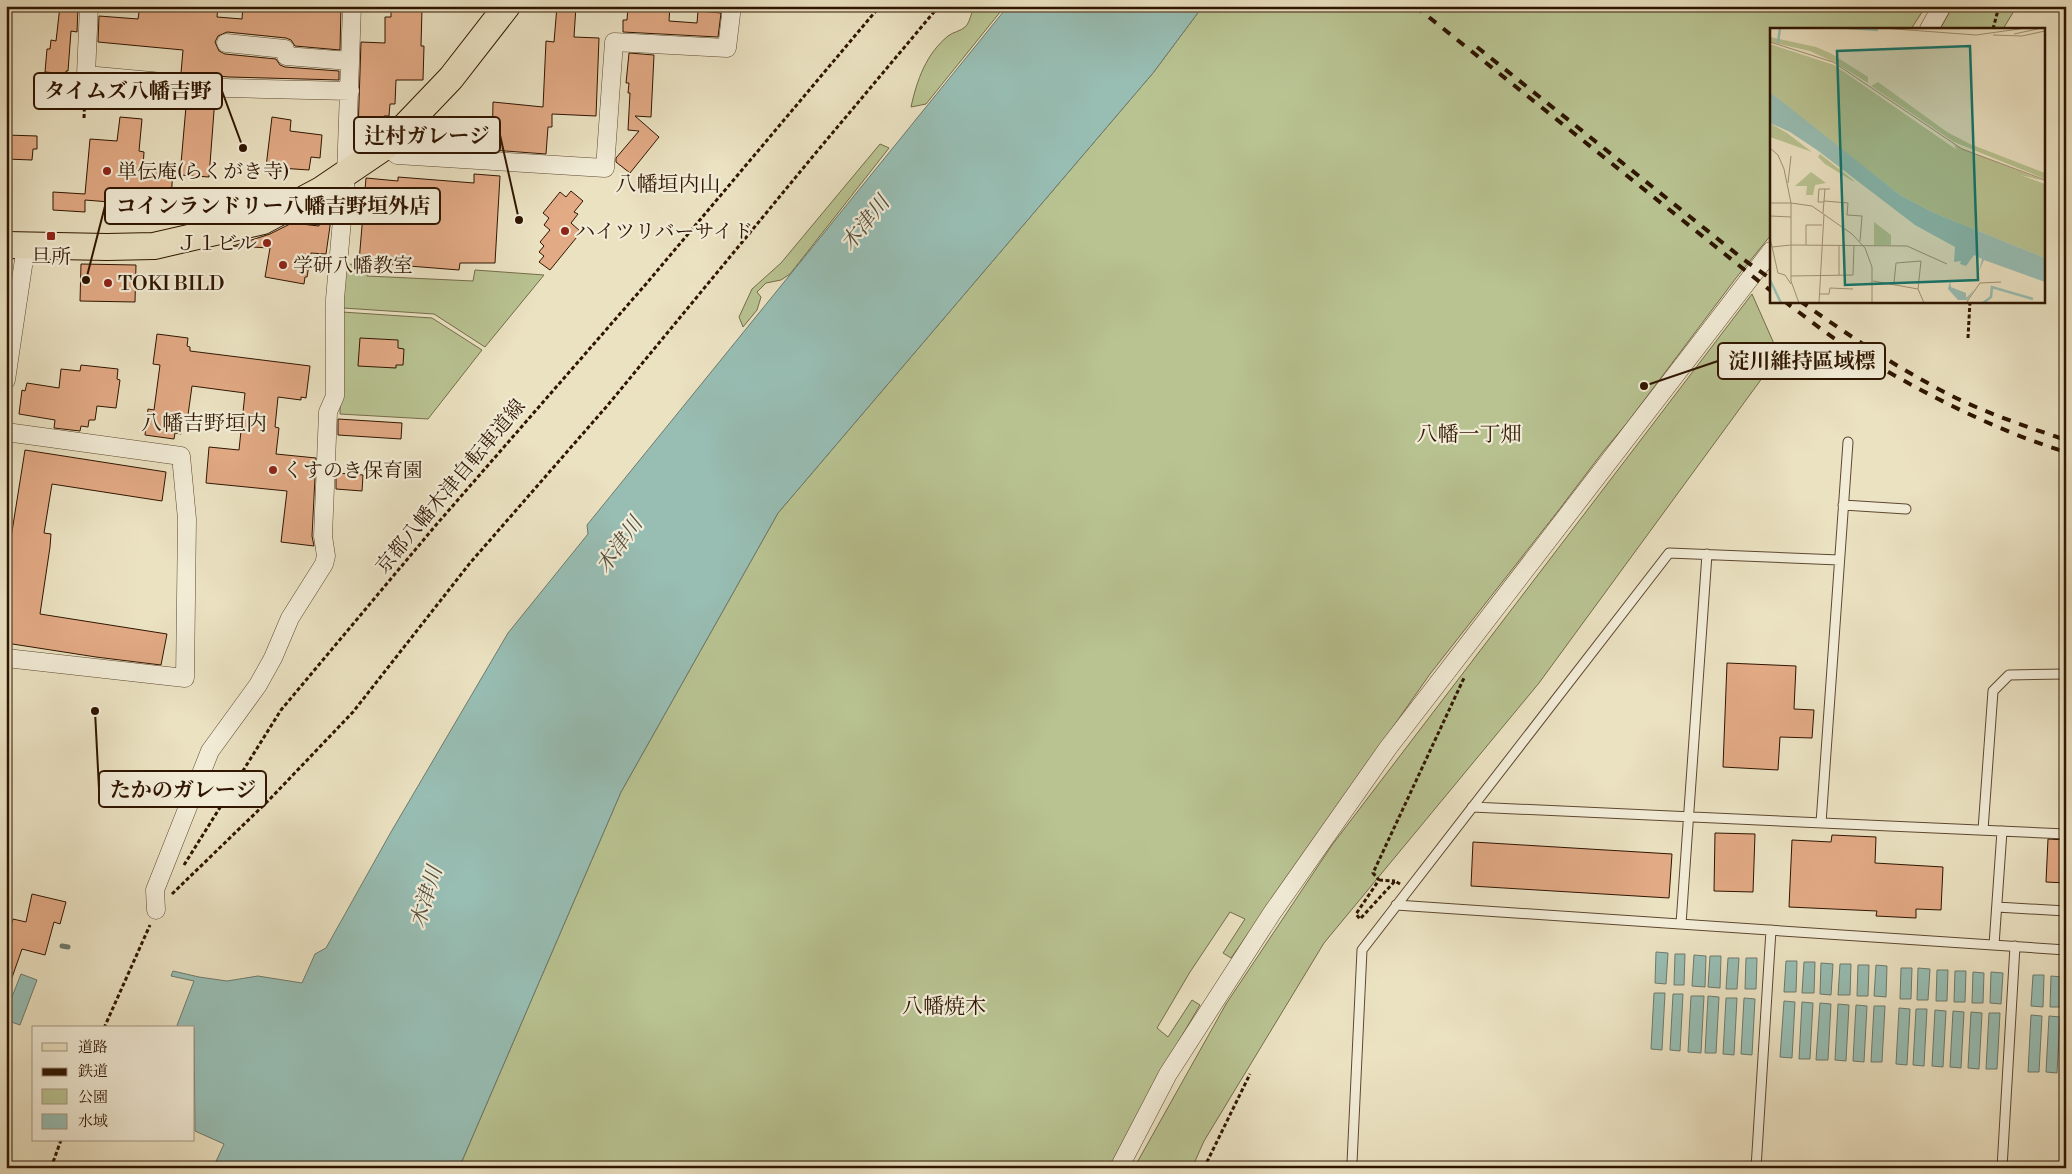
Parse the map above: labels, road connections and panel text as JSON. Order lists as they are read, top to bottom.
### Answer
{
  "streets": {
    "path": ["京都八幡木津自転車道線"]
  },
  "districts": [
    "八幡垣内山",
    "八幡吉野垣内",
    "八幡一丁畑",
    "八幡焼木"
  ],
  "water": ["木津川"],
  "places": {
    "other": [
      "タイムズ八幡吉野",
      "単伝庵(らくがき寺)",
      "辻村ガレージ",
      "ハイツリバーサイド",
      "Ｊ１ビル",
      "学研八幡教室",
      "コインランドリー八幡吉野垣外店",
      "TOKI BILD",
      "淀川維持區域標",
      "くすのき保育園",
      "たかのガレージ"
    ],
    "transit": ["旦所"]
  },
  "legend": [
    "道路",
    "鉄道",
    "公園",
    "水域"
  ]
}
